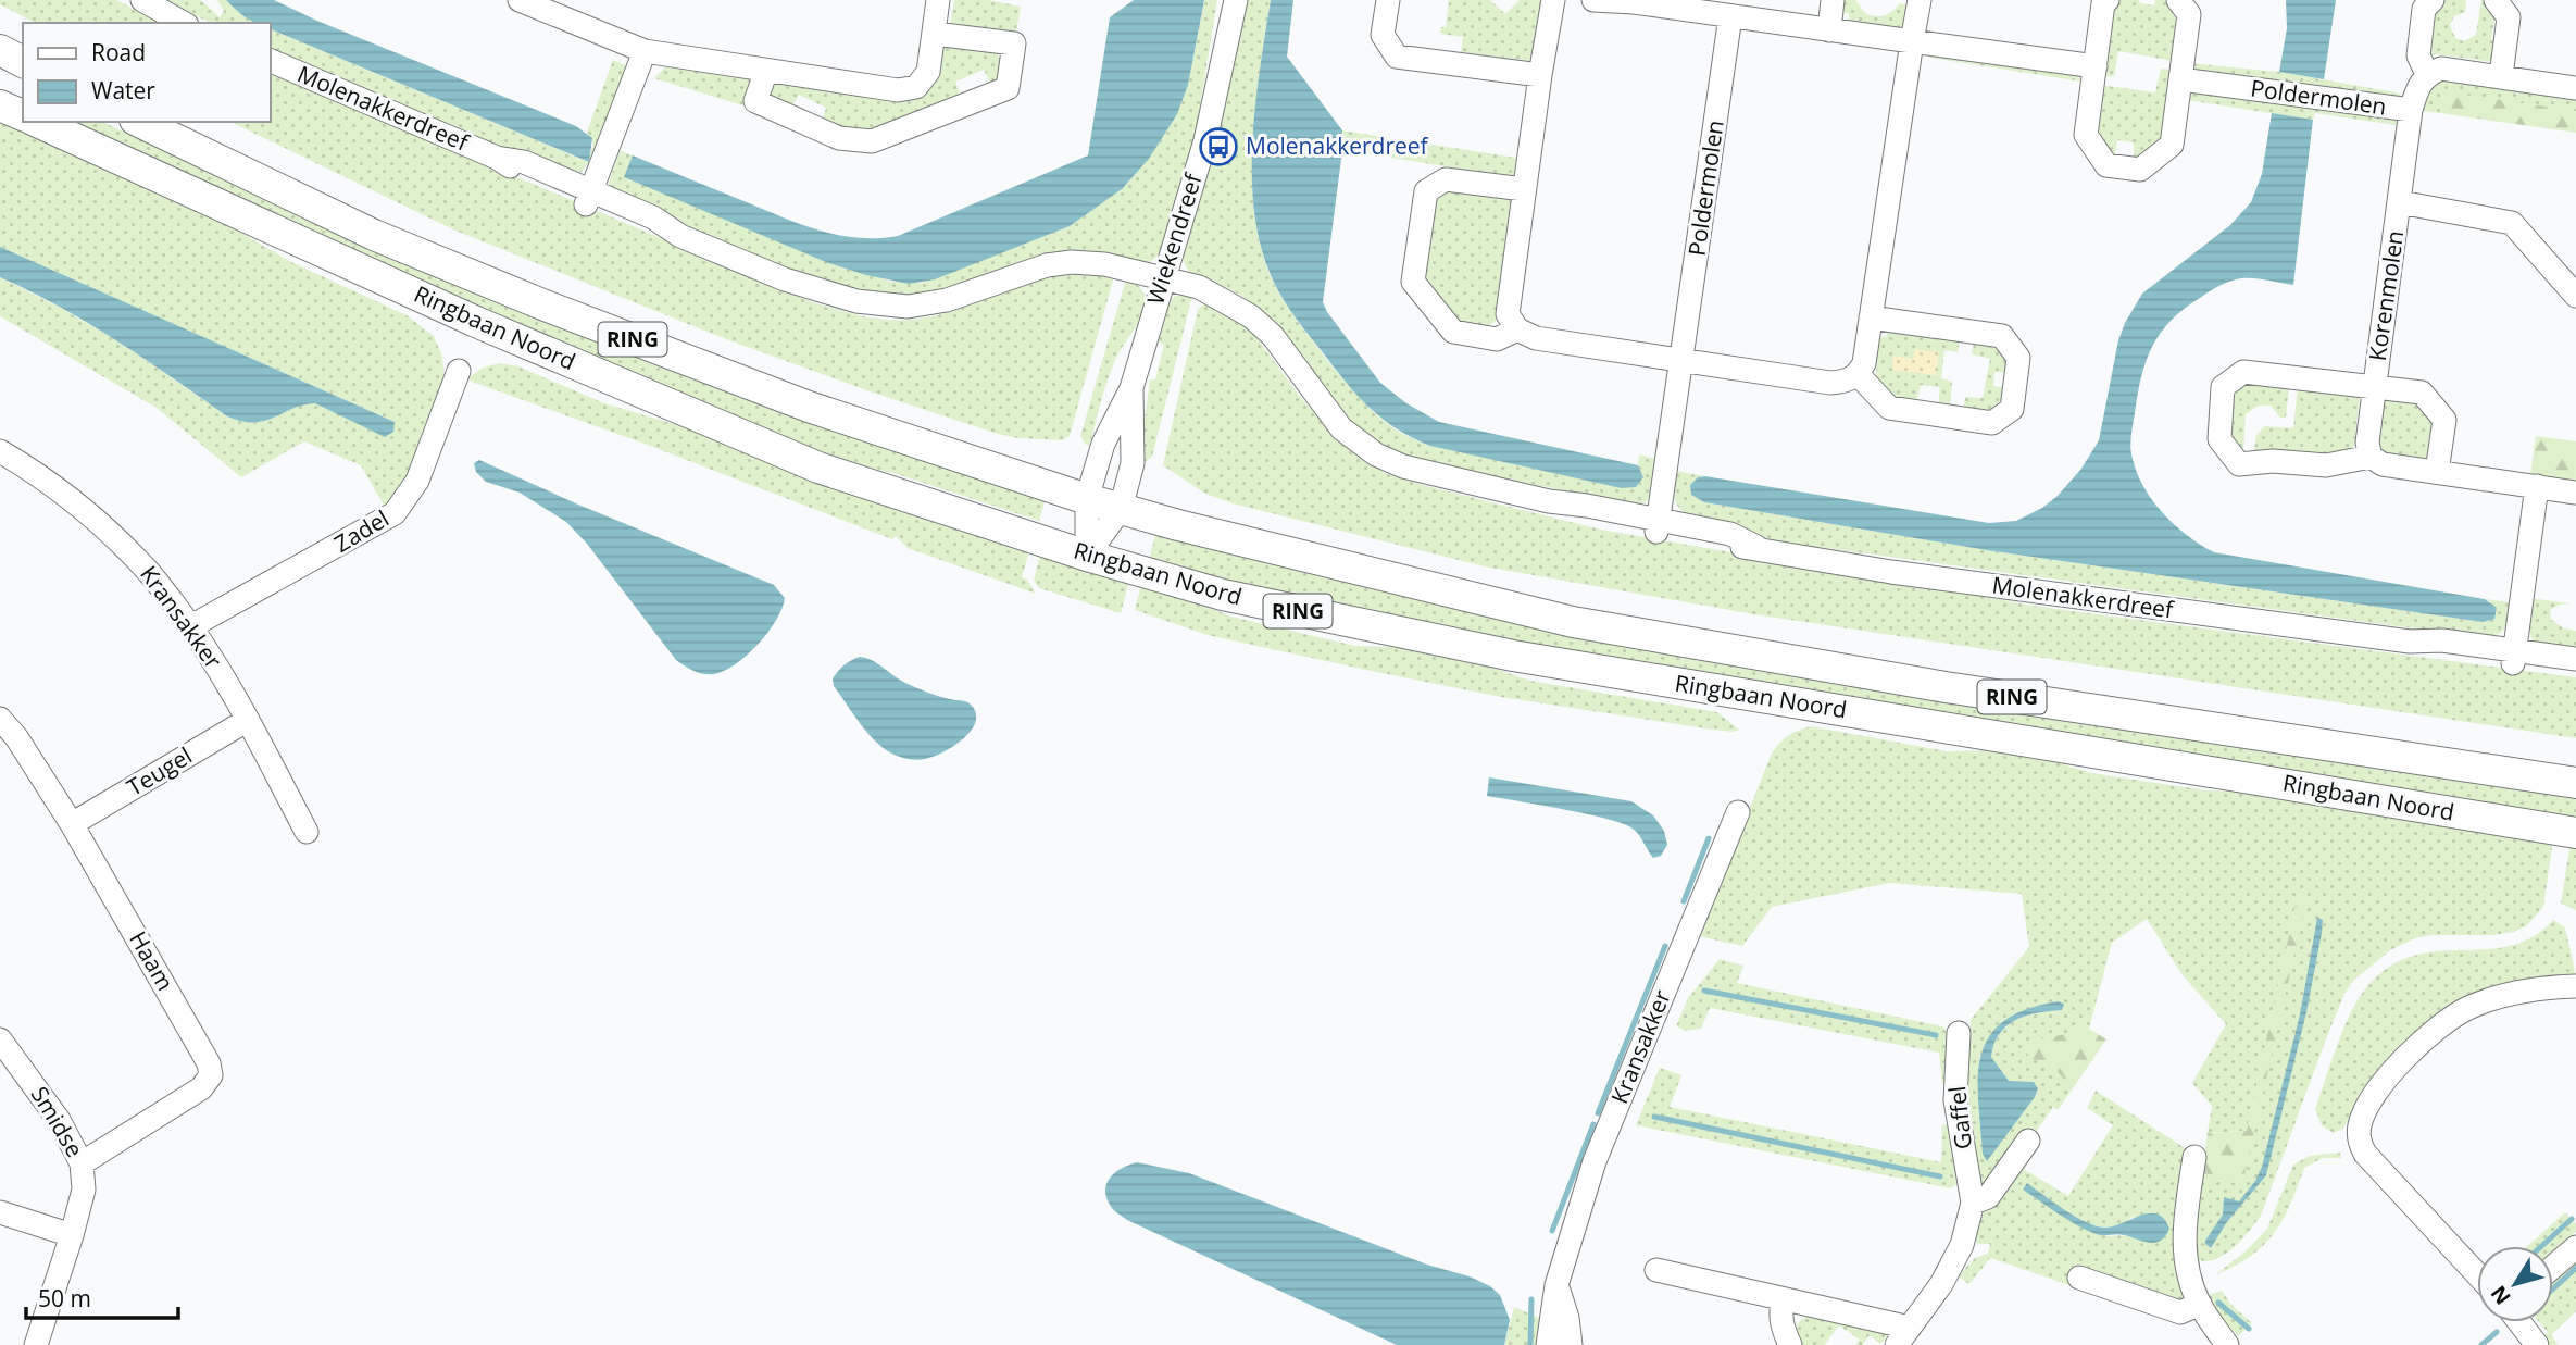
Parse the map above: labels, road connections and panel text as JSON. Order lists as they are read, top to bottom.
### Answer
{
  "streets": {
    "main road": ["Ringbaan Noord", "RING"],
    "street": [
      "Poldermolen",
      "Molenakkerdreef",
      "Wiekendreef",
      "Korenmolen",
      "Zadel",
      "Kransakker",
      "Teugel",
      "Haam",
      "Gaffel",
      "Smidse"
    ]
  },
  "crossings": [
    ["Poldermolen", "Molenakkerdreef"],
    ["Poldermolen", "Korenmolen"],
    ["Molenakkerdreef", "Wiekendreef"],
    ["Wiekendreef", "Ringbaan Noord"],
    ["Zadel", "Kransakker"],
    ["Kransakker", "Teugel"],
    ["Teugel", "Haam"],
    ["Haam", "Smidse"]
  ],
  "places": {
    "bus stop": ["Molenakkerdreef"]
  },
  "legend": ["Road", "Water"],
  "scale_bar": "50 m",
  "north": "bottom left"
}
